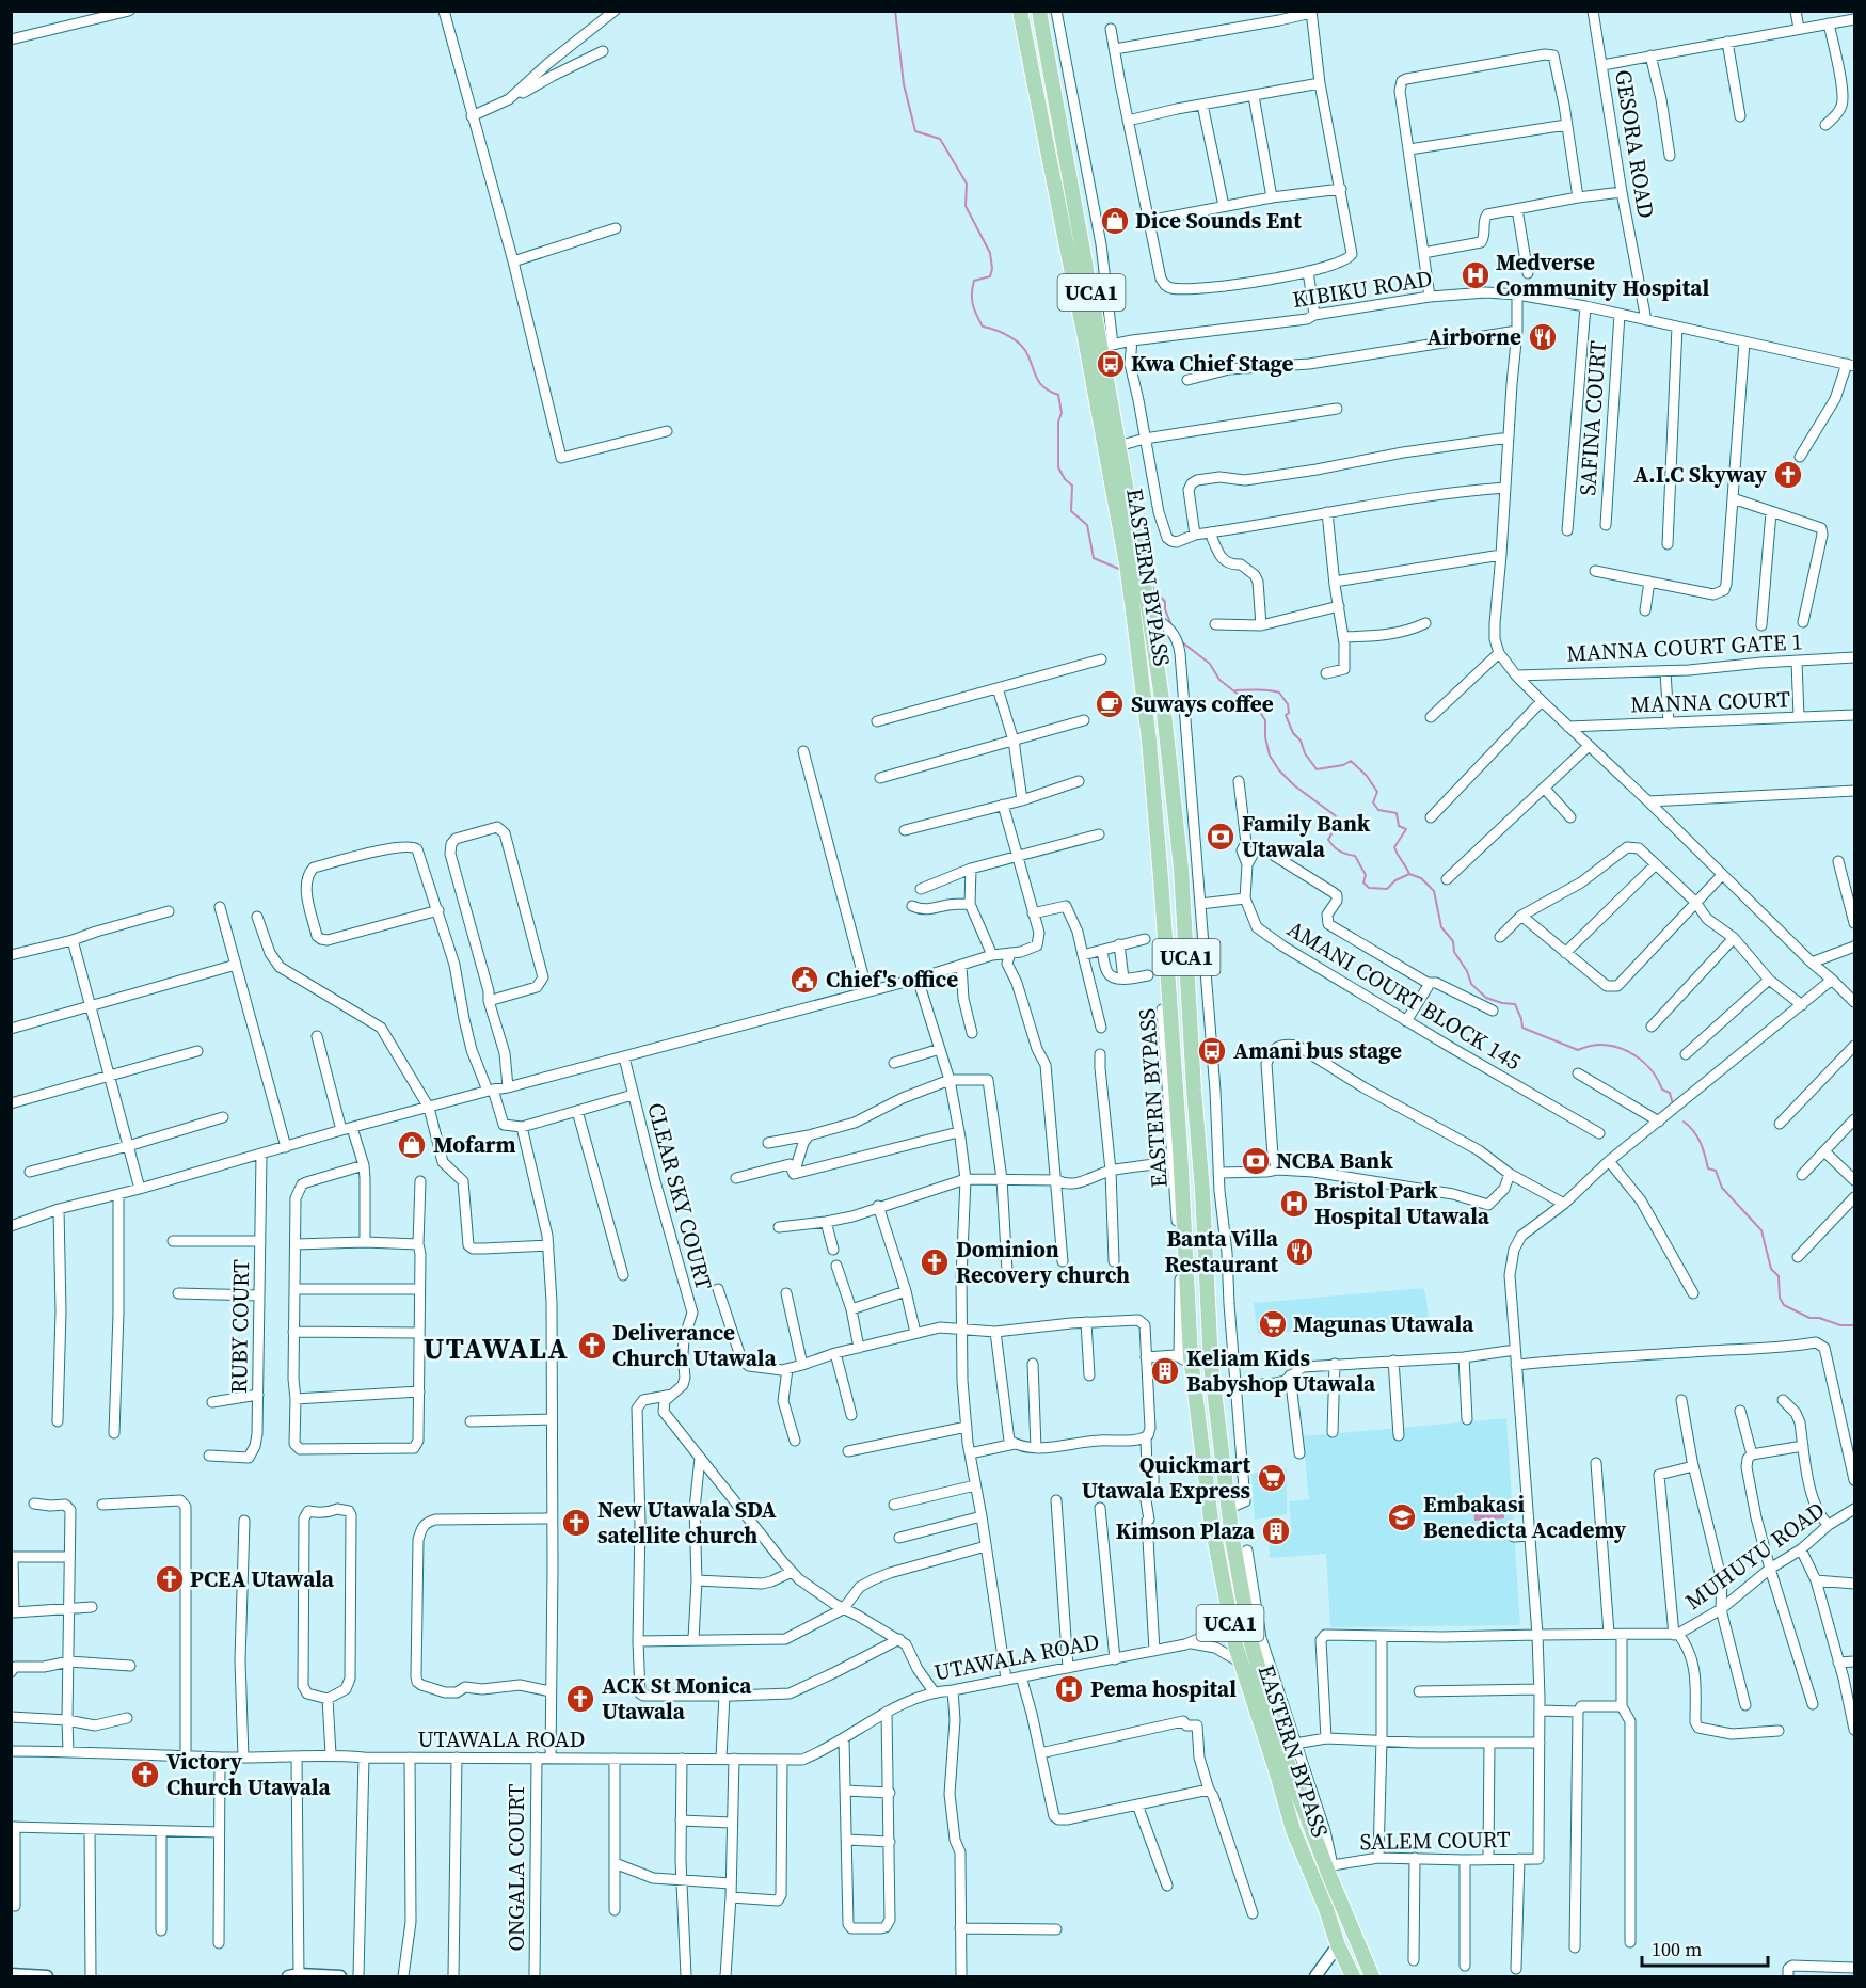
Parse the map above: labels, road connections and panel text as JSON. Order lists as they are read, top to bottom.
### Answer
{
  "streets": {
    "main road": ["UCA1", "EASTERN BYPASS"],
    "street": [
      "GESORA ROAD",
      "KIBIKU ROAD",
      "SAFINA COURT",
      "MANNA COURT GATE 1",
      "MANNA COURT",
      "AMANI COURT BLOCK 145",
      "CLEAR SKY COURT",
      "RUBY COURT",
      "MUHUYU ROAD",
      "UTAWALA ROAD",
      "SALEM COURT",
      "ONGALA COURT"
    ]
  },
  "crossings": [
    ["GESORA ROAD", "KIBIKU ROAD"],
    ["KIBIKU ROAD", "SAFINA COURT"],
    ["KIBIKU ROAD", "EASTERN BYPASS"],
    ["EASTERN BYPASS", "UTAWALA ROAD"],
    ["EASTERN BYPASS", "SALEM COURT"],
    ["UTAWALA ROAD", "ONGALA COURT"]
  ],
  "districts": ["UTAWALA"],
  "places": {
    "shop": ["Dice Sounds Ent", "Mofarm"],
    "hospital": ["Medverse Community Hospital", "Bristol Park Hospital Utawala", "Pema hospital"],
    "restaurant": ["Airborne", "Banta Villa Restaurant"],
    "bus stop": ["Kwa Chief Stage", "Amani bus stage"],
    "church": [
      "A.I.C Skyway",
      "Dominion Recovery church",
      "Deliverance Church Utawala",
      "New Utawala SDA satellite church",
      "PCEA Utawala",
      "ACK St Monica Utawala",
      "Victory Church Utawala"
    ],
    "cafe": ["Suways coffee"],
    "bank": ["Family Bank Utawala", "NCBA Bank"],
    "public building": ["Chief's office"],
    "supermarket": ["Magunas Utawala", "Quickmart Utawala Express"],
    "building": ["Keliam Kids Babyshop Utawala", "Kimson Plaza"],
    "school or university": ["Embakasi Benedicta Academy"]
  },
  "scale_bar": "100 m"
}
